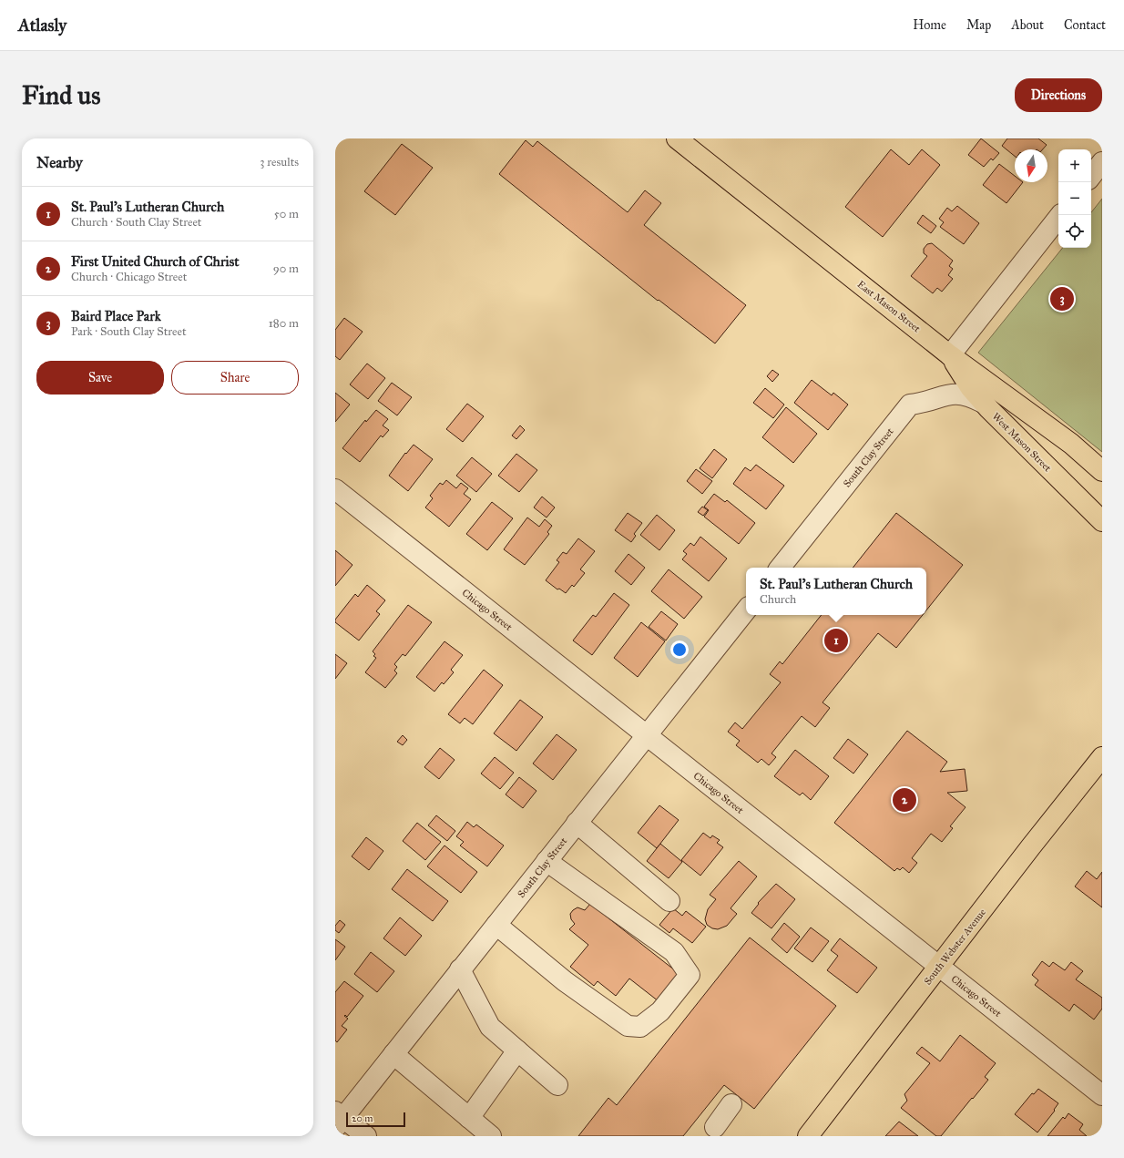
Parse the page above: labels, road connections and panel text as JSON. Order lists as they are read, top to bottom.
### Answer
{
  "streets": {
    "main road": ["East Mason Street", "West Mason Street", "South Webster Avenue"],
    "street": ["South Clay Street", "Chicago Street"]
  },
  "crossings": [
    ["East Mason Street", "West Mason Street"],
    ["West Mason Street", "South Clay Street"],
    ["South Clay Street", "Chicago Street"],
    ["Chicago Street", "South Webster Avenue"]
  ],
  "scale_bar": "20 m",
  "north": "bottom",
  "page": {
    "header": "Atlasly",
    "nav": [
      "Home",
      "Map",
      "About",
      "Contact"
    ],
    "buttons": [
      "Directions",
      ["Save", "Share"]
    ],
    "title": "Find us",
    "heading": ["Nearby", "3 results"],
    "map_buttons": ["+", "−"],
    "list": [
      {
        "mark": "1",
        "name": "St. Paul's Lutheran Church",
        "note": "Church · South Clay Street",
        "value": "50 m"
      },
      {
        "mark": "2",
        "name": "First United Church of Christ",
        "note": "Church · Chicago Street",
        "value": "90 m"
      },
      {
        "mark": "3",
        "name": "Baird Place Park",
        "note": "Park · South Clay Street",
        "value": "180 m"
      }
    ],
    "pins": ["3", "1", "2"],
    "popup": ["St. Paul's Lutheran Church", "Church"],
    "scale": "20 m"
  }
}
